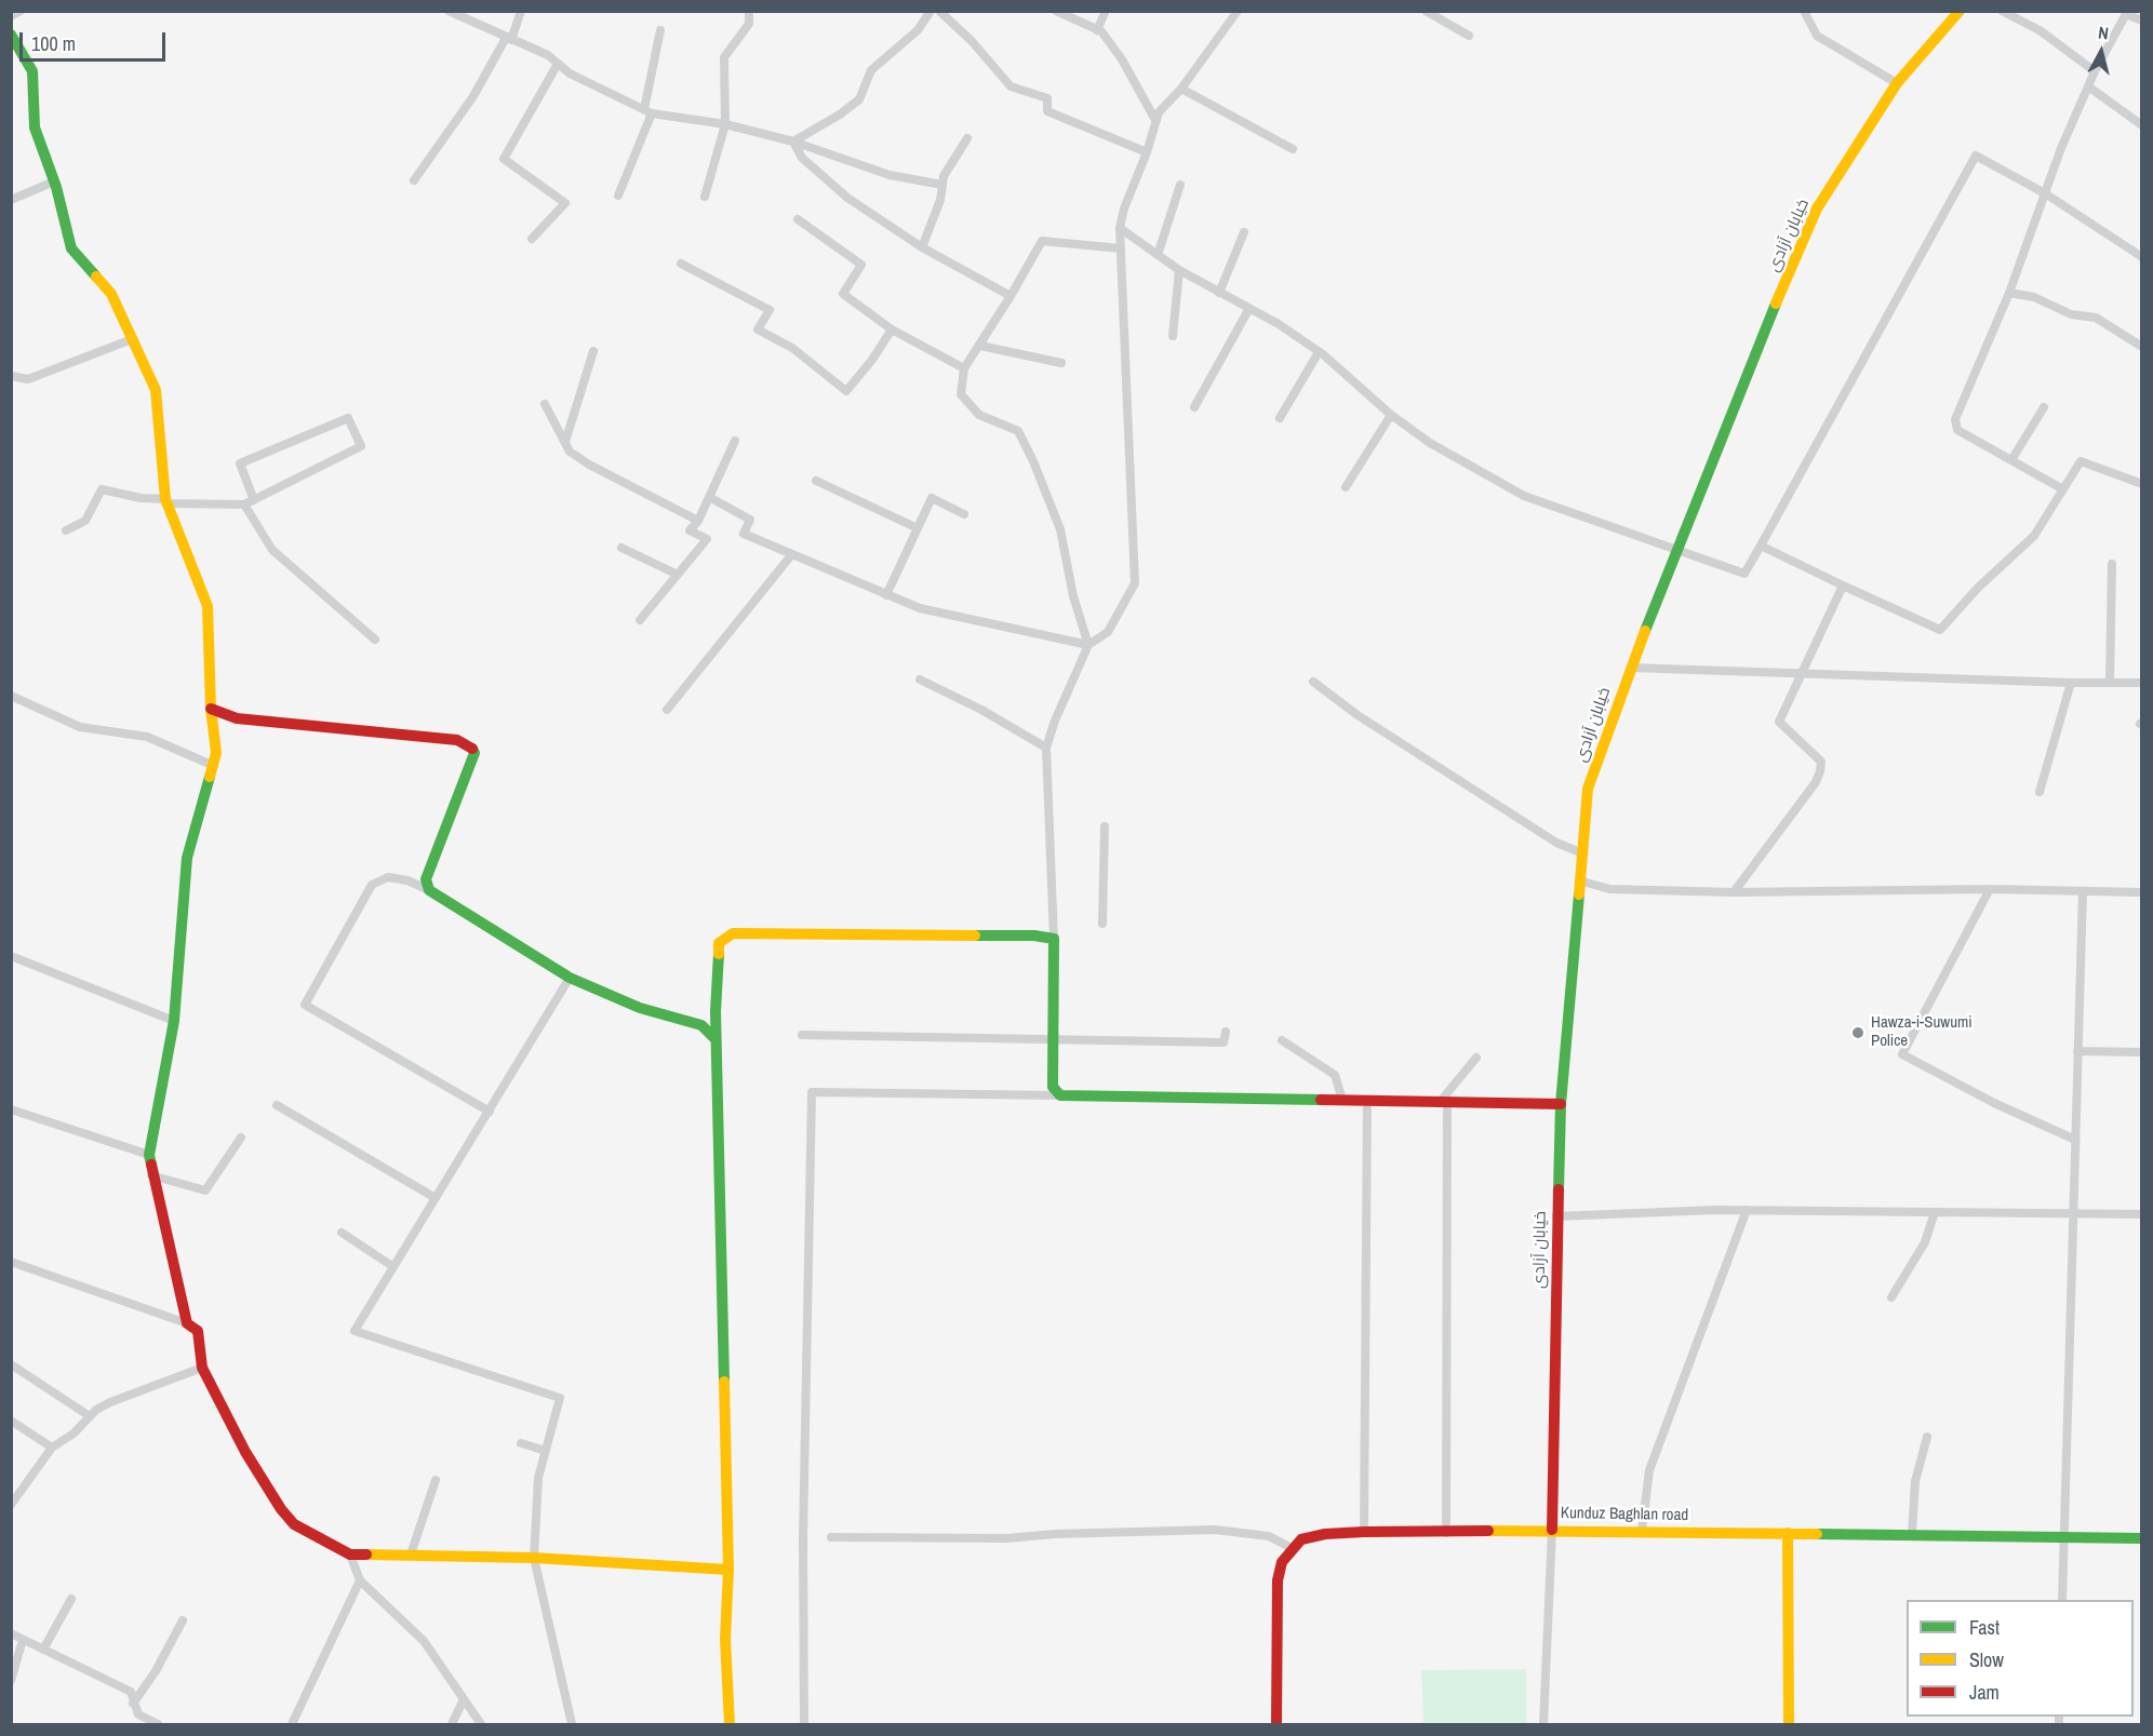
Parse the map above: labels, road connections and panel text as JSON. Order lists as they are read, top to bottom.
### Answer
{
  "streets": {
    "main road": ["خیابان آزادی", "Kunduz Baghlan road"]
  },
  "crossings": [
    ["خیابان آزادی", "Kunduz Baghlan road"]
  ],
  "places": ["Hawza-i-Suwumi Police"],
  "legend": ["Fast", "Slow", "Jam"],
  "scale_bar": "100 m",
  "north": "top"
}
